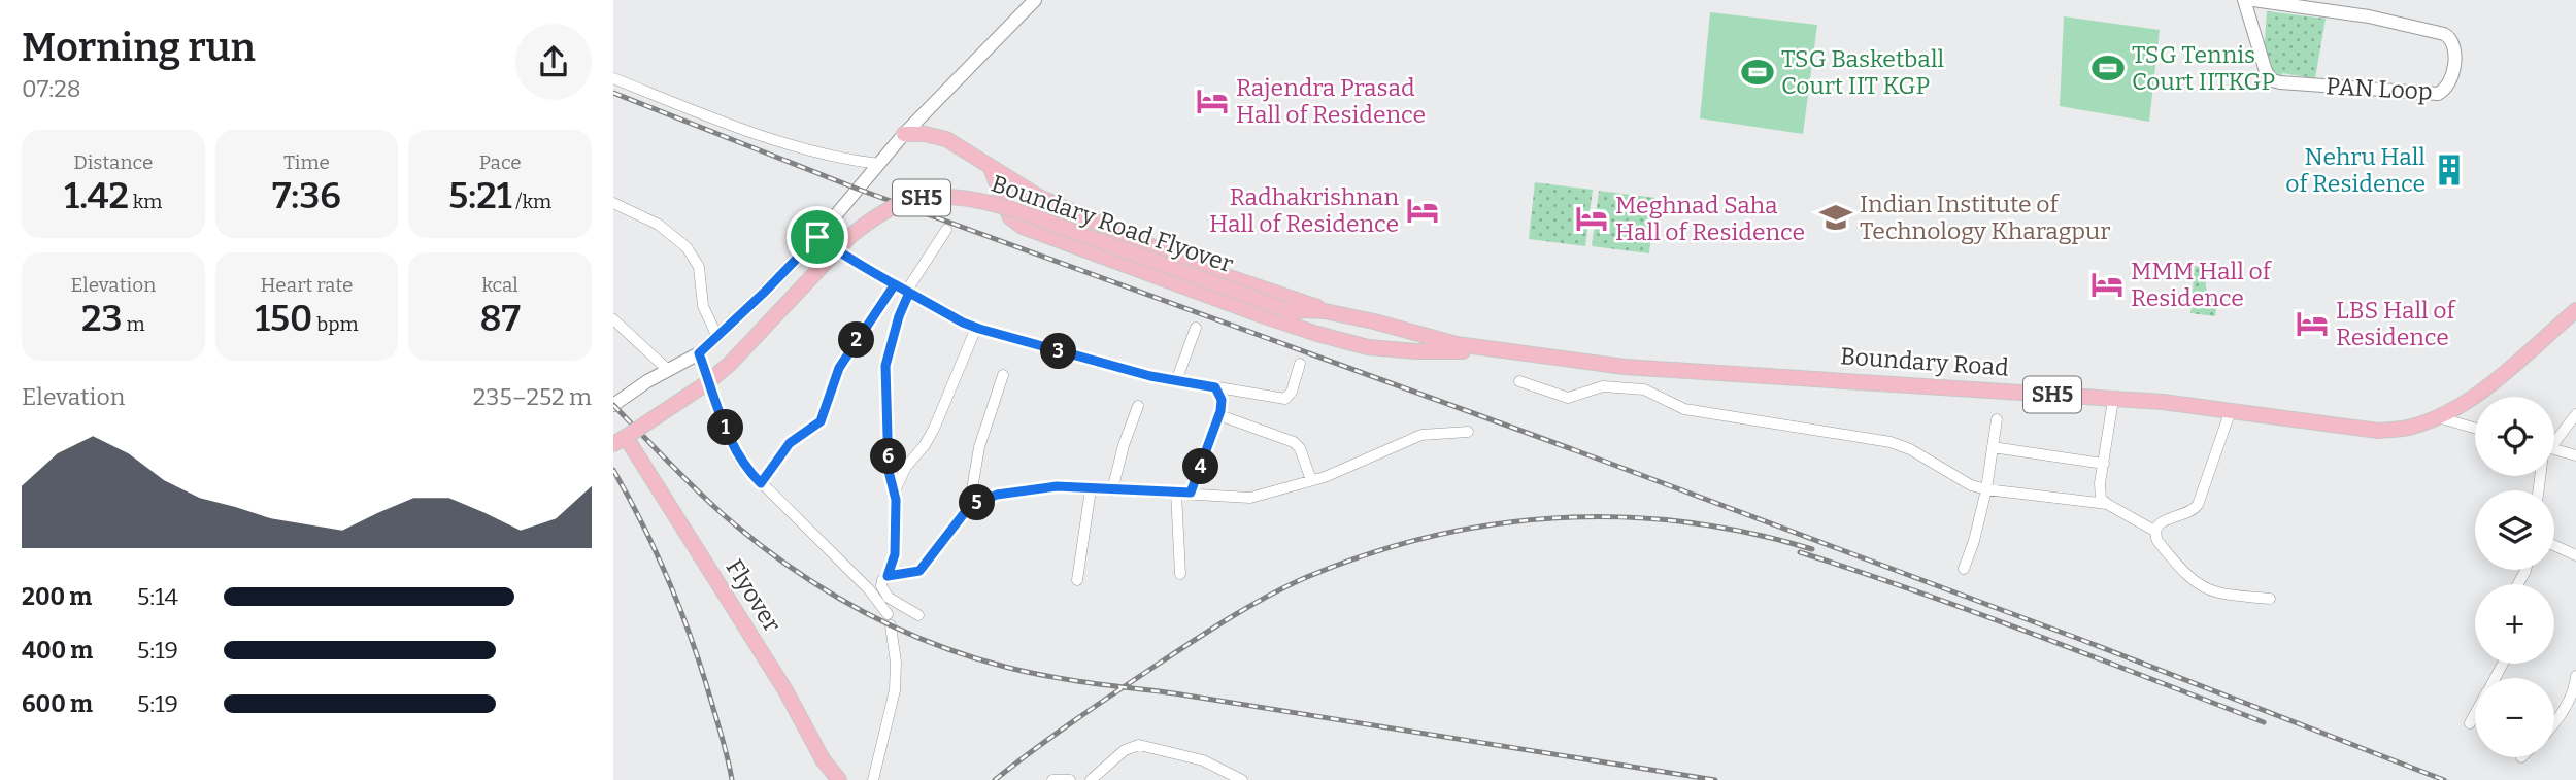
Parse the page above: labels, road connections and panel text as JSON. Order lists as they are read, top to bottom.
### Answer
{
  "streets": {
    "main road": [
      "SH5",
      "Boundary Road Flyover",
      "Boundary Road",
      "Flyover"
    ],
    "street": ["PAN Loop"]
  },
  "crossings": [
    ["Boundary Road Flyover", "Boundary Road"],
    ["Boundary Road Flyover", "Flyover"]
  ],
  "places": {
    "sports": ["TSG Tennis Court IITKGP", "TSG Basketball Court IIT KGP"],
    "hotel": [
      "Rajendra Prasad Hall of Residence",
      "Radhakrishnan Hall of Residence",
      "Meghnad Saha Hall of Residence",
      "MMM Hall of Residence",
      "LBS Hall of Residence"
    ],
    "building": ["Nehru Hall of Residence"],
    "school or university": ["Indian Institute of Technology Kharagpur"]
  },
  "page": {
    "heading": ["Morning run", "07:28"],
    "stats": [
      ["Distance", "1.42 km"],
      ["Time", "7:36"],
      ["Pace", "5:21 /km"],
      ["Elevation", "23 m"],
      ["Heart rate", "150 bpm"],
      ["kcal", "87"]
    ],
    "pins": [
      "2",
      "3",
      "1",
      "6",
      "4",
      "5"
    ],
    "chart": ["Elevation", "235–252 m"],
    "map_buttons": ["+", "−"],
    "list": [
      {
        "name": "200 m",
        "note": "5:14"
      },
      {
        "name": "400 m",
        "note": "5:19"
      },
      {
        "name": "600 m",
        "note": "5:19"
      }
    ]
  }
}
